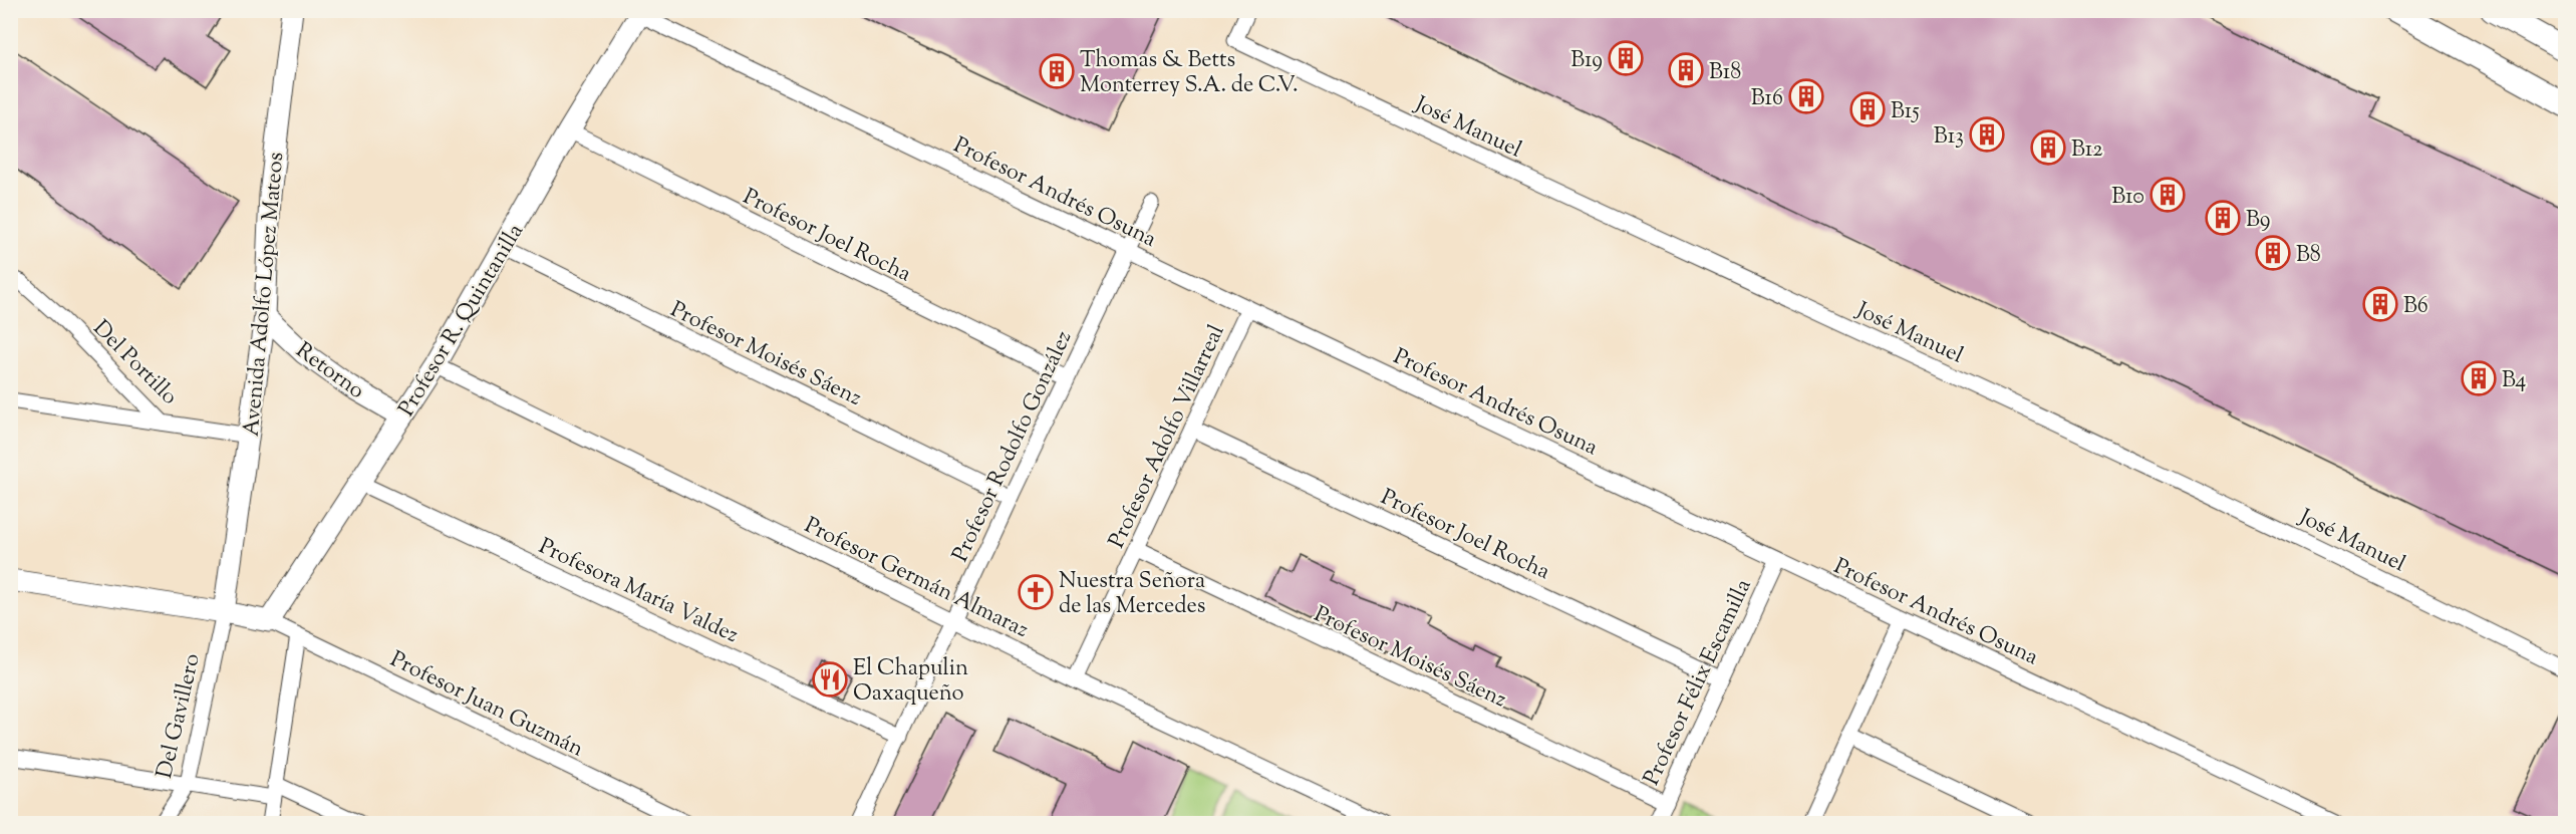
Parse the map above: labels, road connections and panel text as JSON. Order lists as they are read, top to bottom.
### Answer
{
  "streets": {
    "street": [
      "José Manuel",
      "Profesor Andrés Osuna",
      "Profesor Joel Rocha",
      "Avenida Adolfo López Mateos",
      "Profesor R. Quintanilla",
      "Profesor Moisés Sáenz",
      "Del Portillo",
      "Retorno",
      "Profesor Adolfo Villarreal",
      "Profesor Rodolfo González",
      "Profesor Germán Almaraz",
      "Profesora María Valdez",
      "Profesor Félix Escamilla",
      "Profesor Juan Guzmán",
      "Del Gavillero"
    ]
  },
  "crossings": [
    ["Profesor Andrés Osuna", "Profesor R. Quintanilla"],
    ["Profesor Andrés Osuna", "Profesor Adolfo Villarreal"],
    ["Profesor Andrés Osuna", "Profesor Rodolfo González"],
    ["Profesor Andrés Osuna", "Profesor Félix Escamilla"],
    ["Profesor Joel Rocha", "Profesor R. Quintanilla"],
    ["Profesor Joel Rocha", "Profesor Adolfo Villarreal"],
    ["Profesor Joel Rocha", "Profesor Rodolfo González"],
    ["Profesor Joel Rocha", "Profesor Félix Escamilla"],
    ["Avenida Adolfo López Mateos", "Del Portillo"],
    ["Avenida Adolfo López Mateos", "Retorno"],
    ["Avenida Adolfo López Mateos", "Del Gavillero"],
    ["Profesor R. Quintanilla", "Profesor Moisés Sáenz"],
    ["Profesor R. Quintanilla", "Retorno"],
    ["Profesor R. Quintanilla", "Profesor Germán Almaraz"],
    ["Profesor R. Quintanilla", "Profesora María Valdez"],
    ["Profesor R. Quintanilla", "Profesor Juan Guzmán"],
    ["Profesor Moisés Sáenz", "Profesor Adolfo Villarreal"],
    ["Profesor Moisés Sáenz", "Profesor Rodolfo González"],
    ["Profesor Moisés Sáenz", "Profesor Félix Escamilla"],
    ["Profesor Adolfo Villarreal", "Profesor Germán Almaraz"],
    ["Profesor Rodolfo González", "Profesor Germán Almaraz"],
    ["Profesor Rodolfo González", "Profesora María Valdez"]
  ],
  "places": {
    "building": [
      "B19",
      "B18",
      "Thomas & Betts Monterrey S.A. de C.V.",
      "B16",
      "B15",
      "B13",
      "B12",
      "B10",
      "B9",
      "B8",
      "B6",
      "B4"
    ],
    "church": ["Nuestra Señora de las Mercedes"],
    "restaurant": ["El Chapulin Oaxaqueño"]
  }
}
